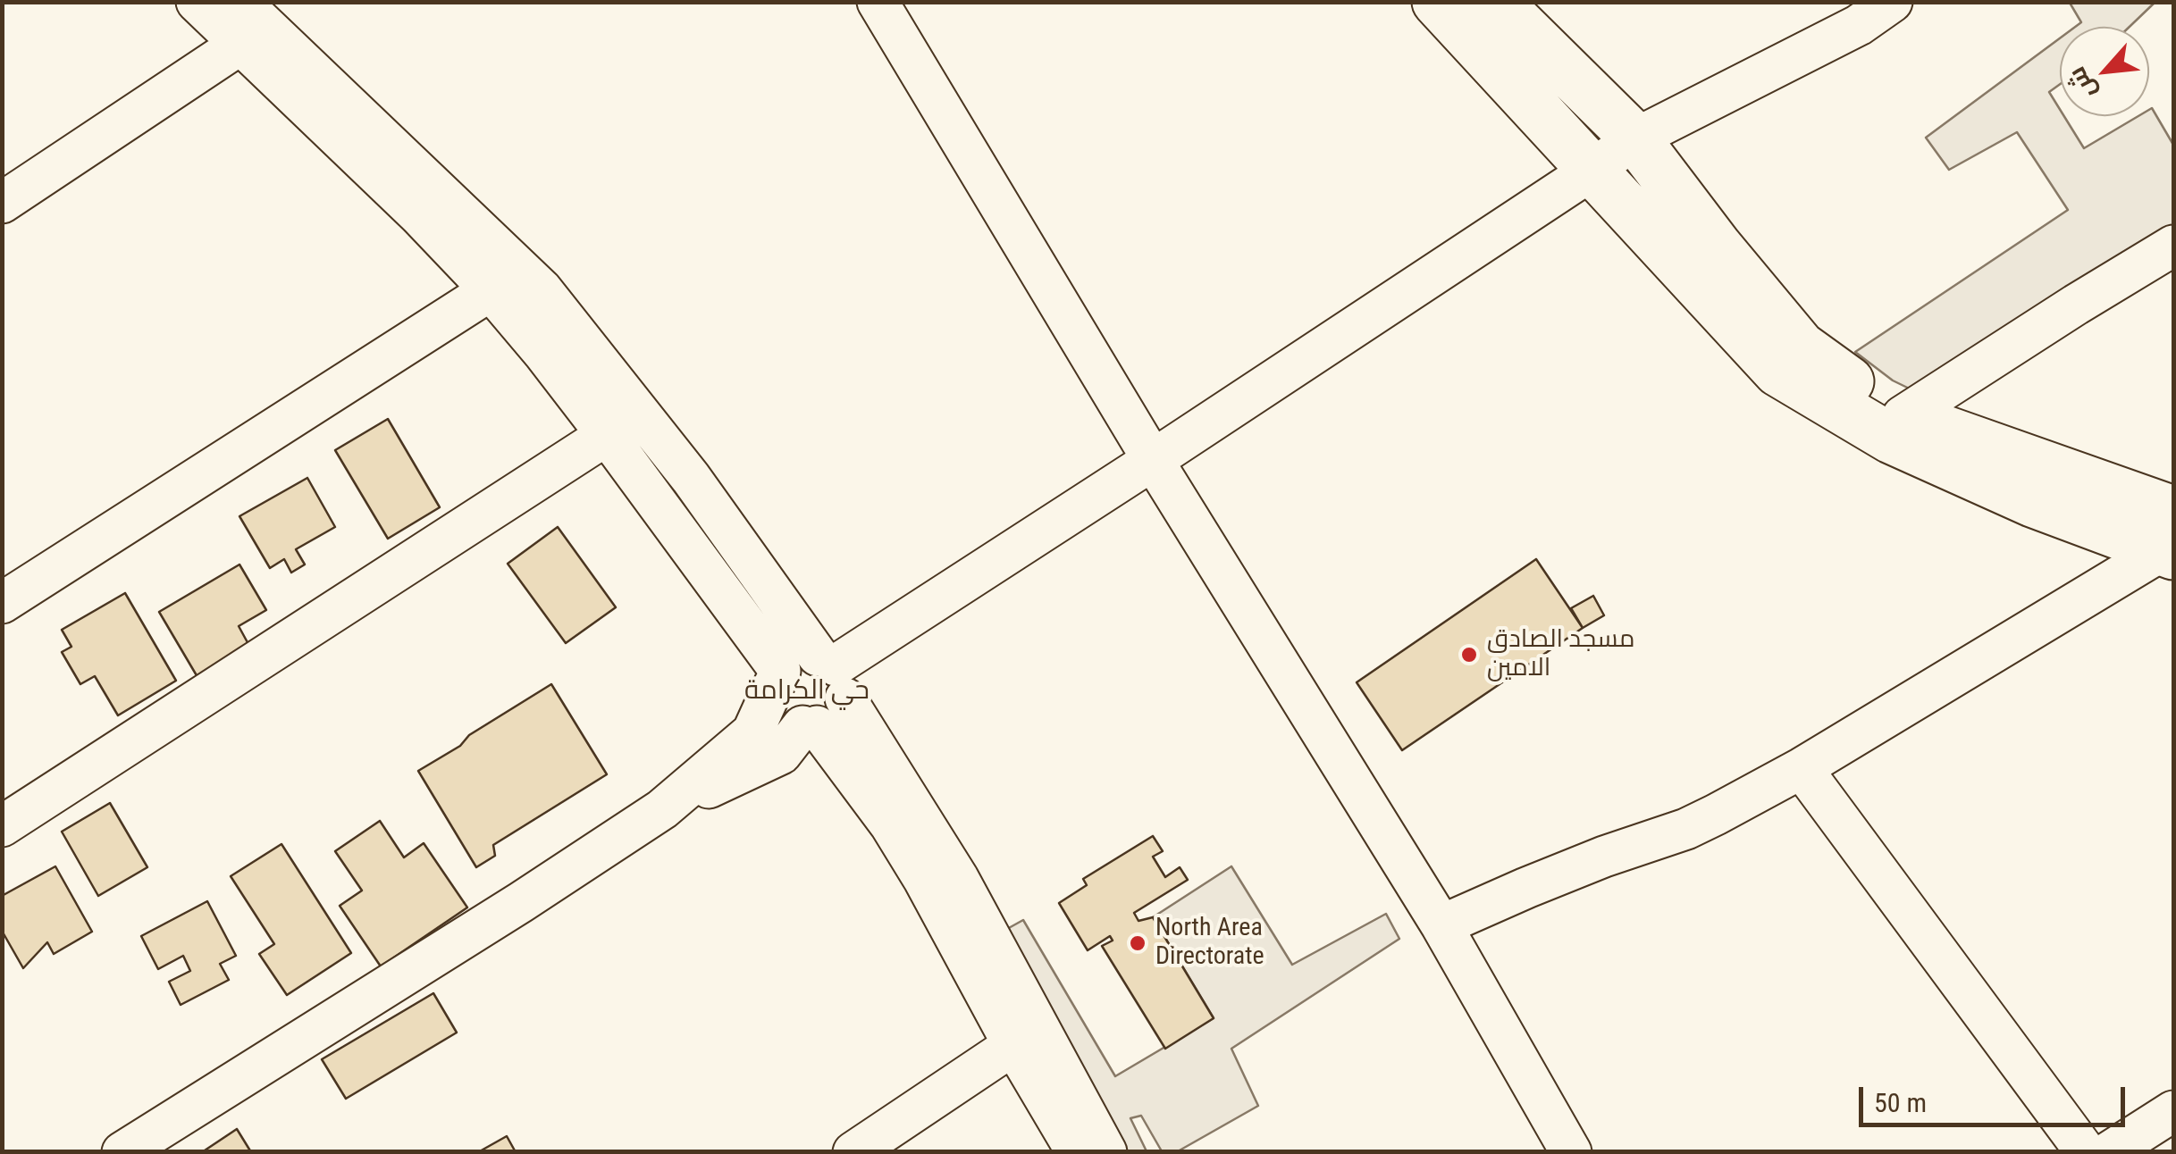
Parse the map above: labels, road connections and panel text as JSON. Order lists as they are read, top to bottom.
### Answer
{
  "districts": ["حي الكرامة"],
  "places": ["مسجد الصادق الامين", "North Area Directorate"],
  "scale_bar": "50 m",
  "north": "bottom left"
}
